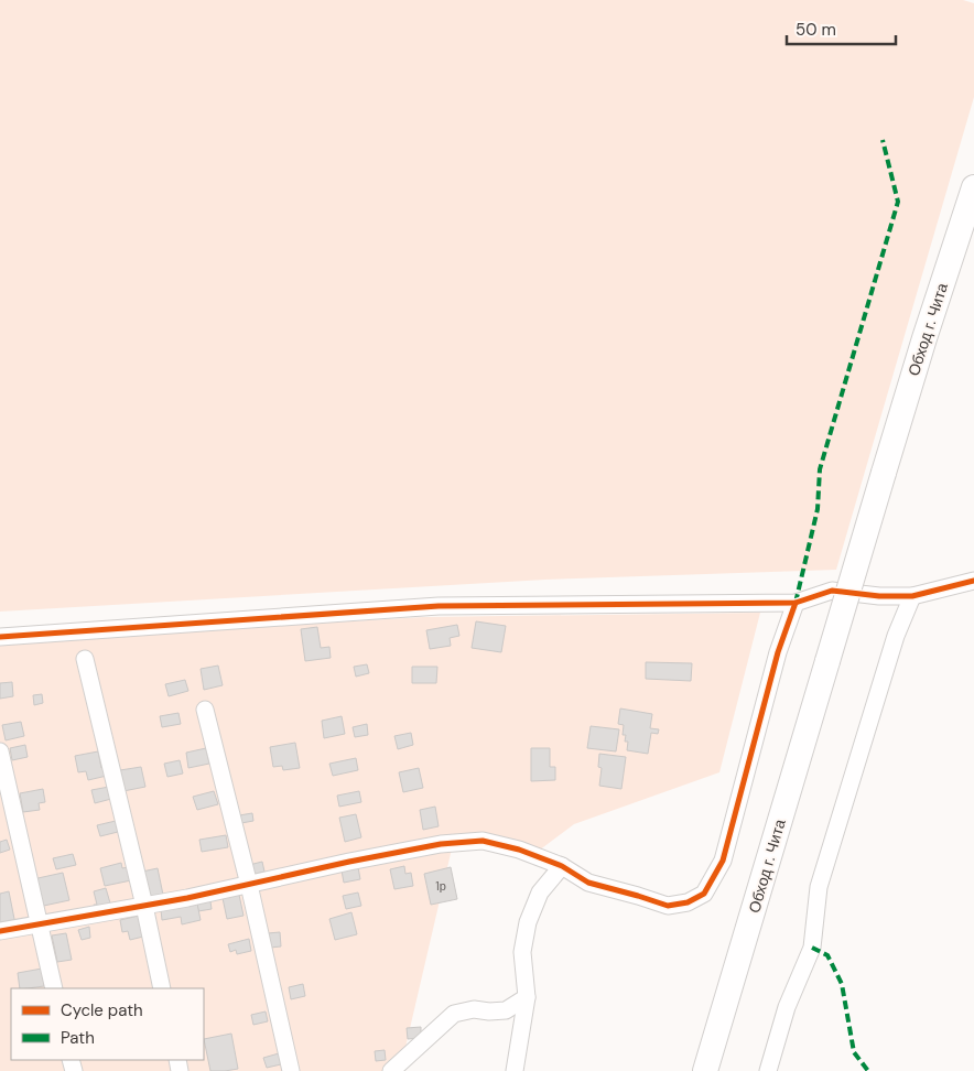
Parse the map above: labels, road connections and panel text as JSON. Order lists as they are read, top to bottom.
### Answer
{
  "streets": {
    "highway": ["Обход г. Чита"]
  },
  "house_numbers": ["1р"],
  "legend": ["Cycle path", "Path"],
  "scale_bar": "50 m"
}
